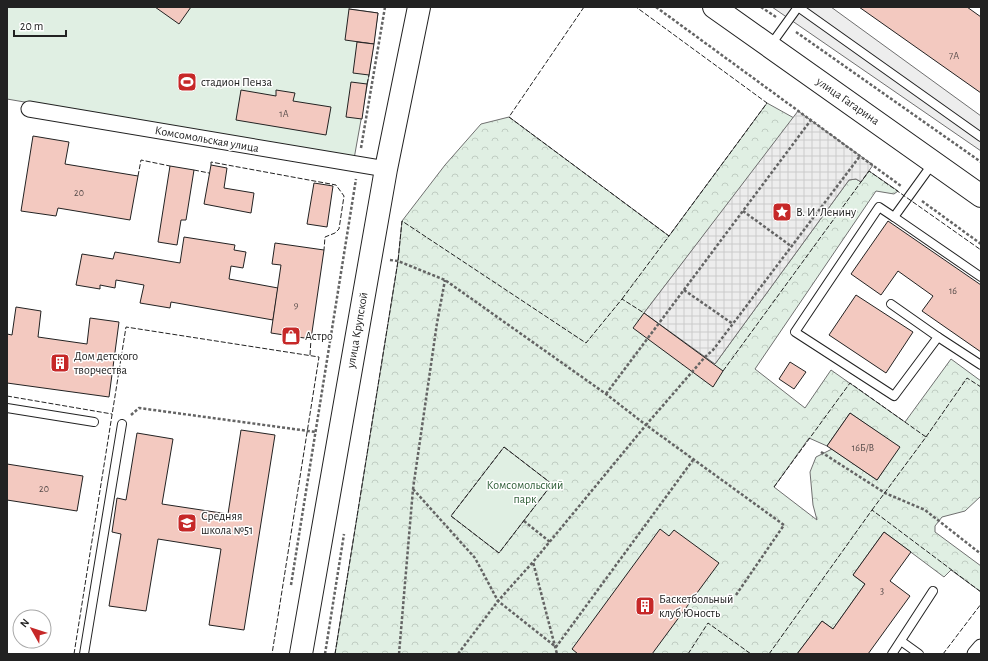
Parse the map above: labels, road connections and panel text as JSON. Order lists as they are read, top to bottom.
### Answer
{
  "streets": {
    "main road": ["улица Гагарина", "улица Крупской"],
    "street": ["Комсомольская улица"]
  },
  "crossings": [
    ["Комсомольская улица", "улица Крупской"]
  ],
  "parks": ["Комсомольский парк"],
  "places": {
    "sports": ["стадион Пенза"],
    "place": ["В. И. Ленину"],
    "shop": ["Астро"],
    "building": ["Дом детского творчества", "Баскетбольный клуб Юность"],
    "school or university": ["Средняя школа №51"]
  },
  "house_numbers": [
    "7А",
    "1А",
    "20",
    "16",
    "9",
    "16Б/В",
    "20",
    "3"
  ],
  "scale_bar": "20 m",
  "north": "top left"
}
